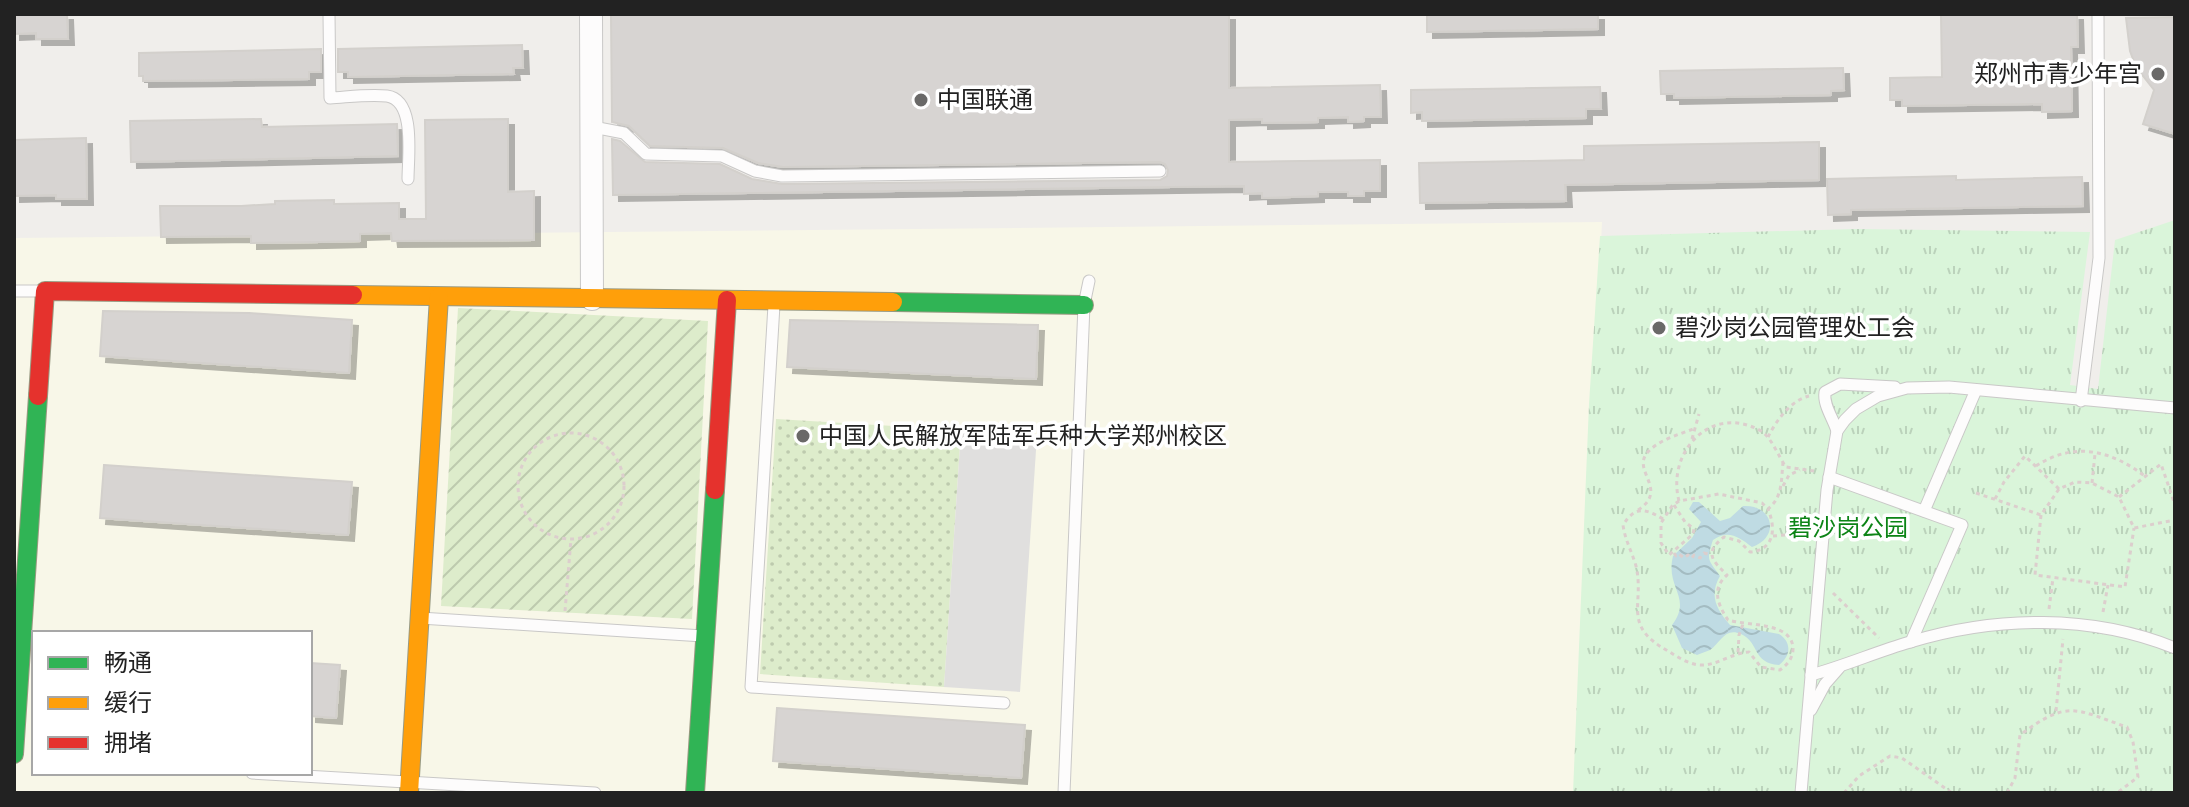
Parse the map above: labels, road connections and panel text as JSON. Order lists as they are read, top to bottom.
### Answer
{
  "parks": ["碧沙岗公园"],
  "places": [
    "郑州市青少年宫",
    "中国联通",
    "碧沙岗公园管理处工会",
    "中国人民解放军陆军兵种大学郑州校区"
  ],
  "legend": ["畅通", "缓行", "拥堵"]
}
